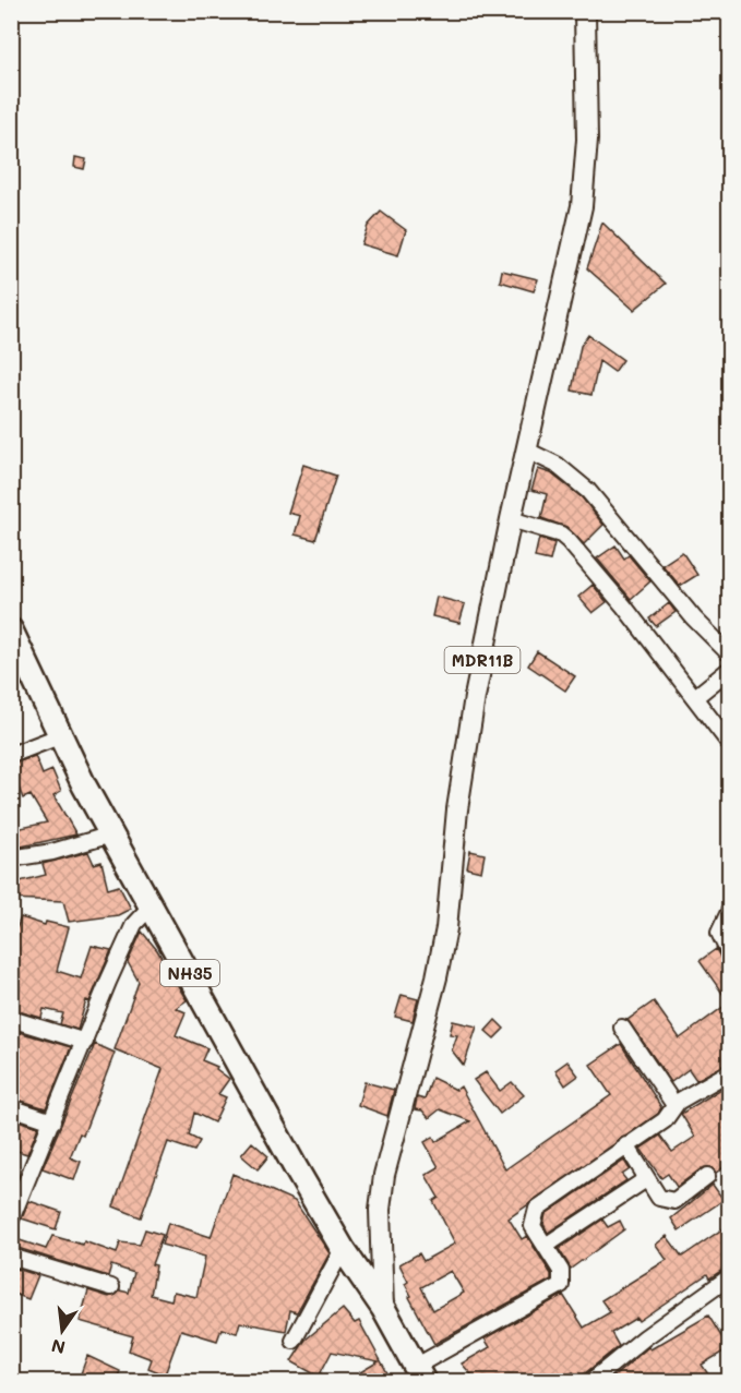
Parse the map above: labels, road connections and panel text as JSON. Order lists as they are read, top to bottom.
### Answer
{
  "streets": {
    "highway": ["NH35"],
    "main road": ["MDR11B"]
  },
  "crossings": [
    ["MDR11B", "NH35"]
  ],
  "north": "bottom"
}
